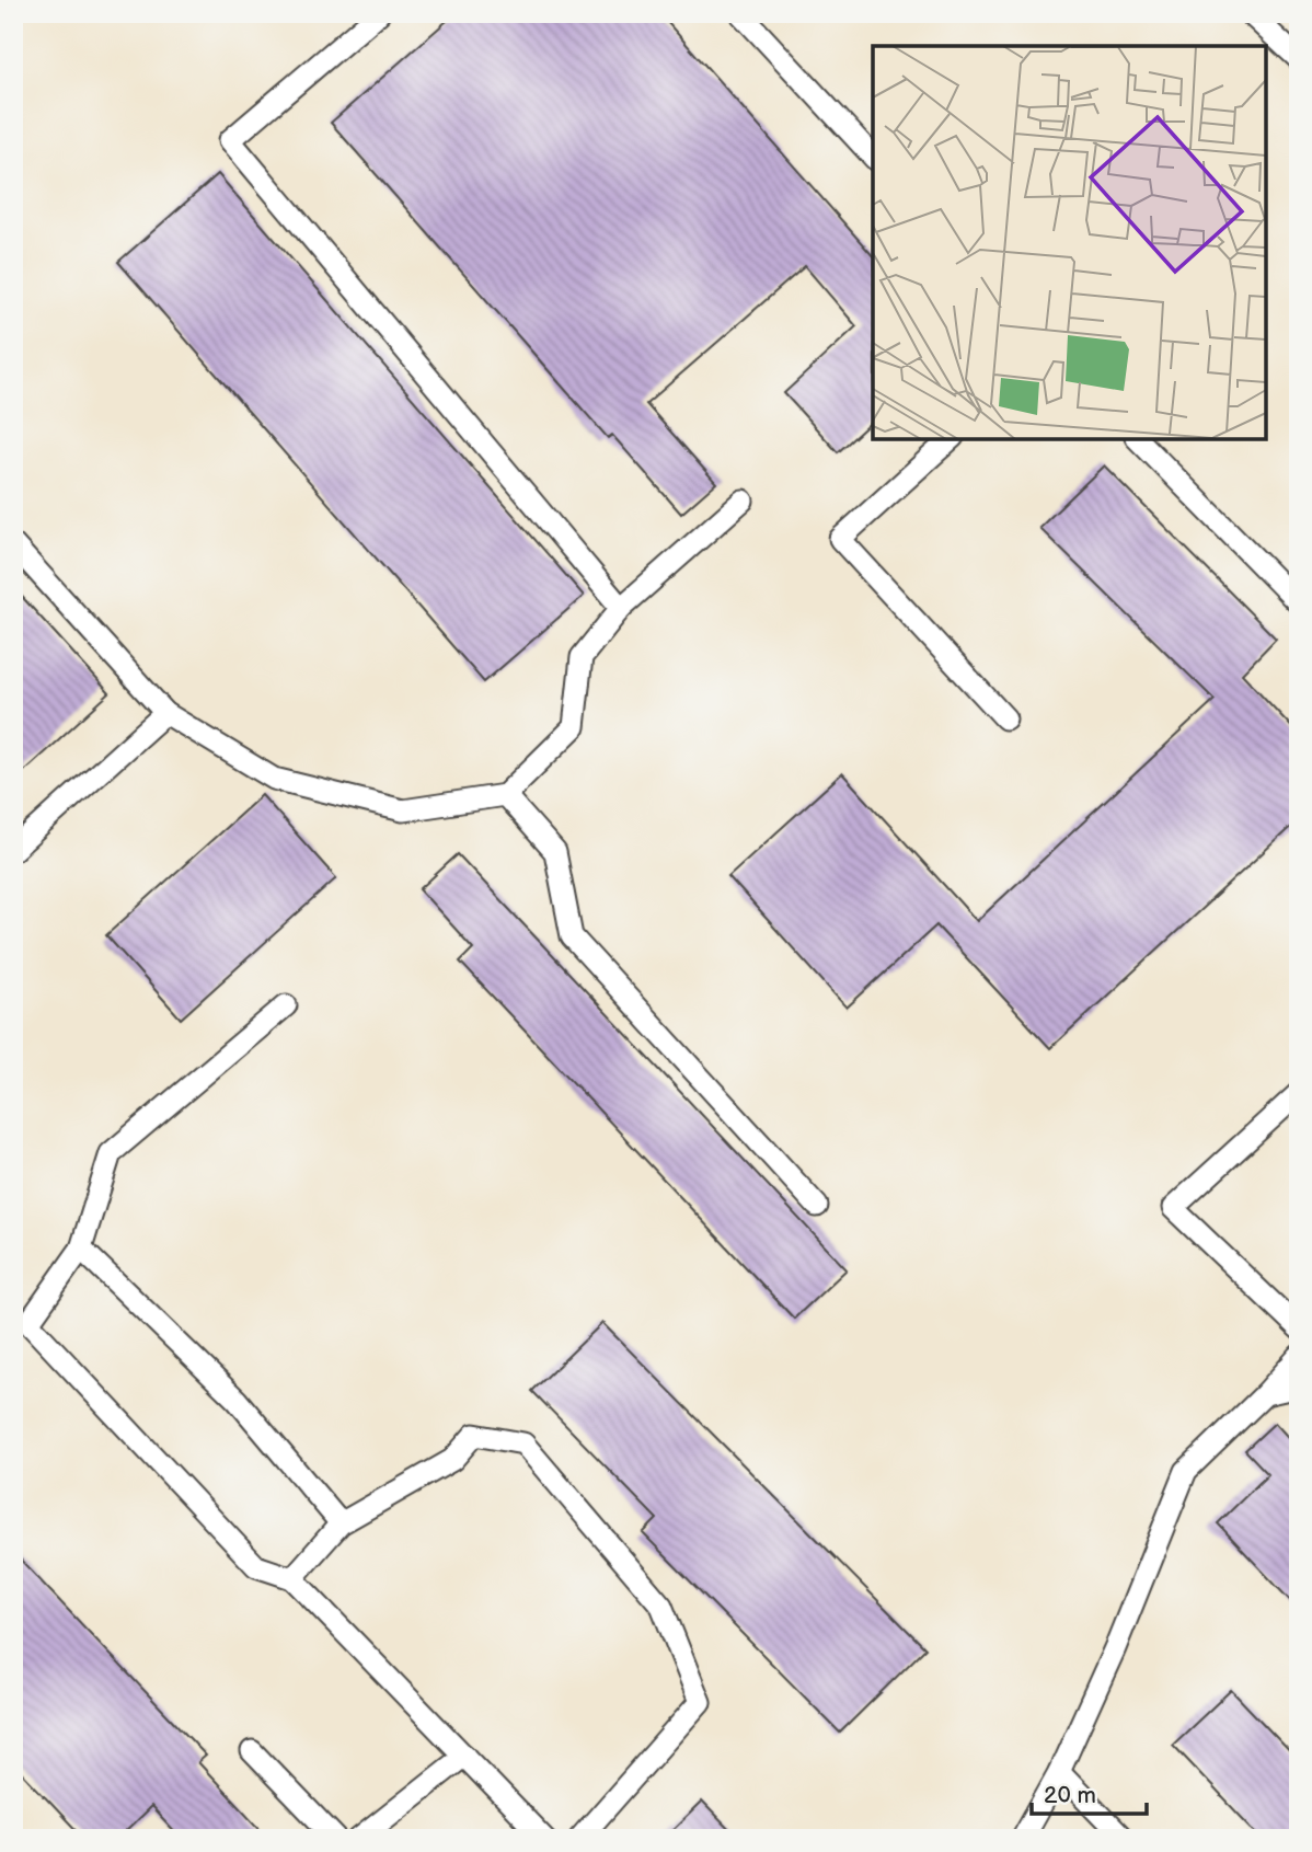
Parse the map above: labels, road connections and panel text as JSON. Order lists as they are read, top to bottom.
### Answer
{
  "scale_bar": "20 m"
}
